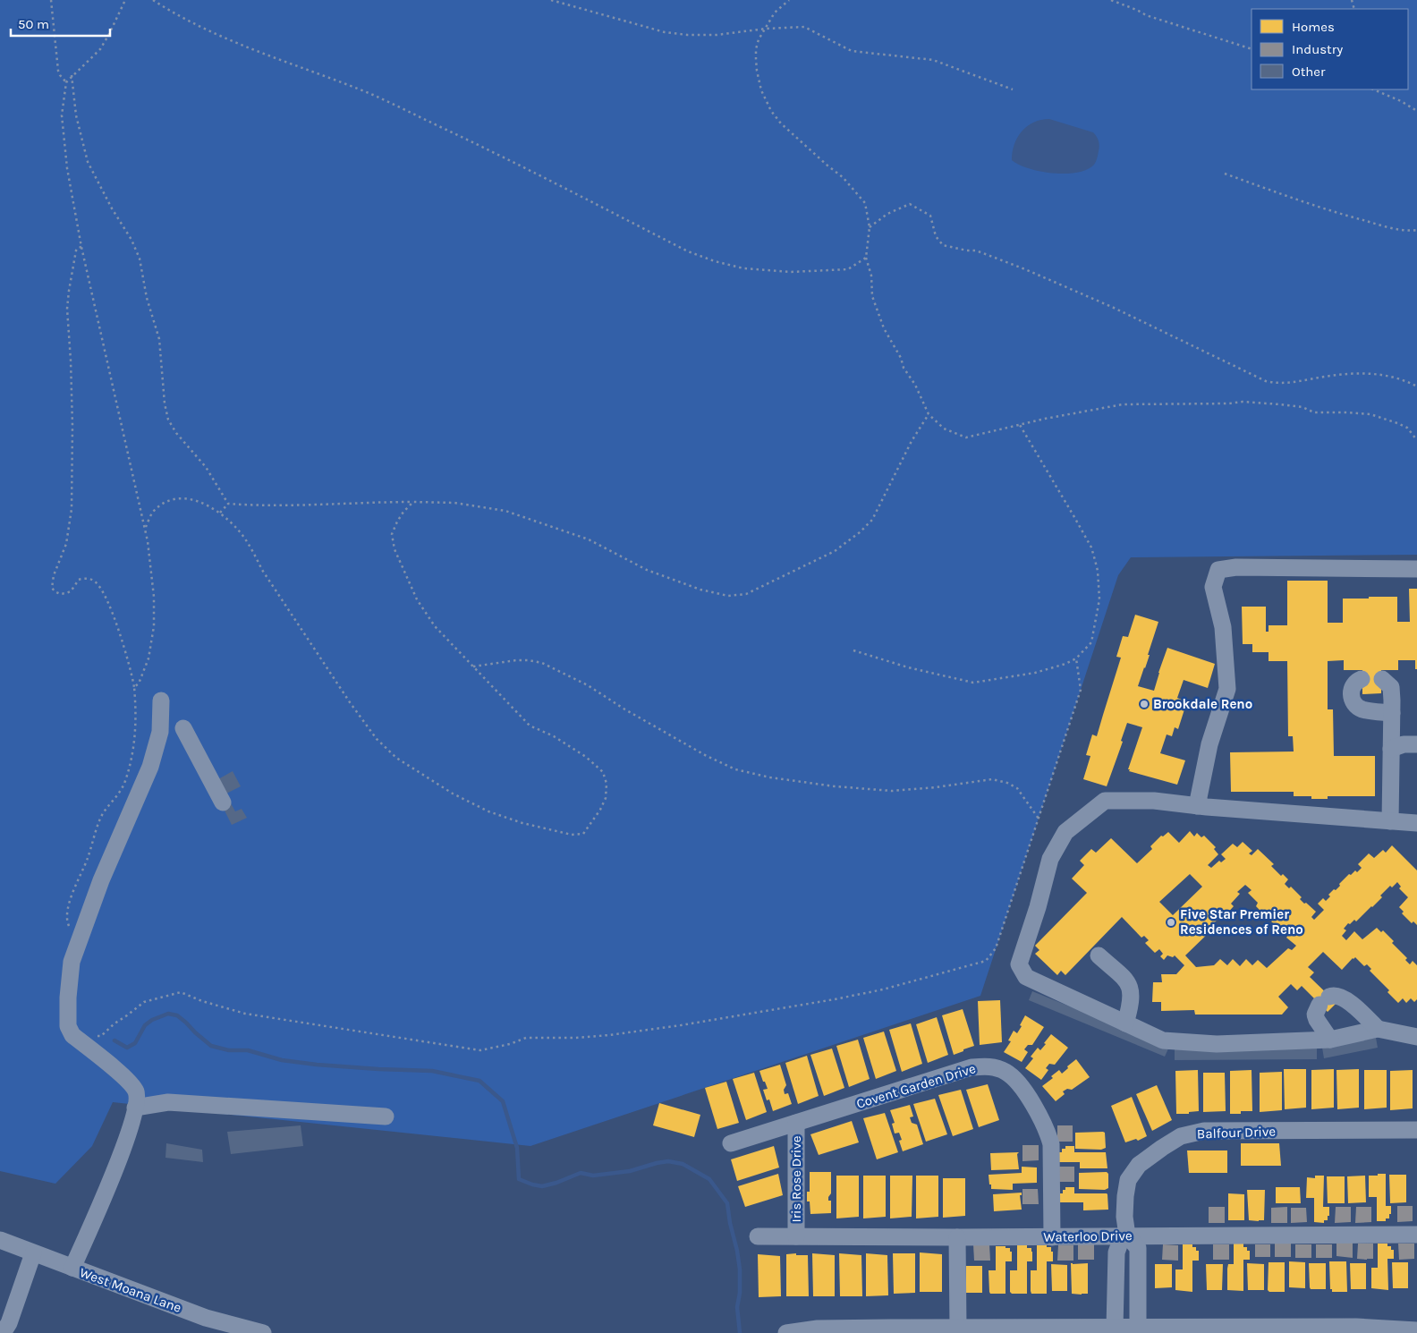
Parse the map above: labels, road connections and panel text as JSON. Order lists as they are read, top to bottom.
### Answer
{
  "streets": {
    "street": [
      "Covent Garden Drive",
      "Balfour Drive",
      "Iris Rose Drive",
      "Waterloo Drive",
      "West Moana Lane"
    ]
  },
  "crossings": [
    ["Covent Garden Drive", "Iris Rose Drive"],
    ["Covent Garden Drive", "Waterloo Drive"],
    ["Balfour Drive", "Waterloo Drive"],
    ["Iris Rose Drive", "Waterloo Drive"]
  ],
  "places": ["Brookdale Reno", "Five Star Premier Residences of Reno"],
  "legend": ["Homes", "Industry", "Other"],
  "scale_bar": "50 m"
}
